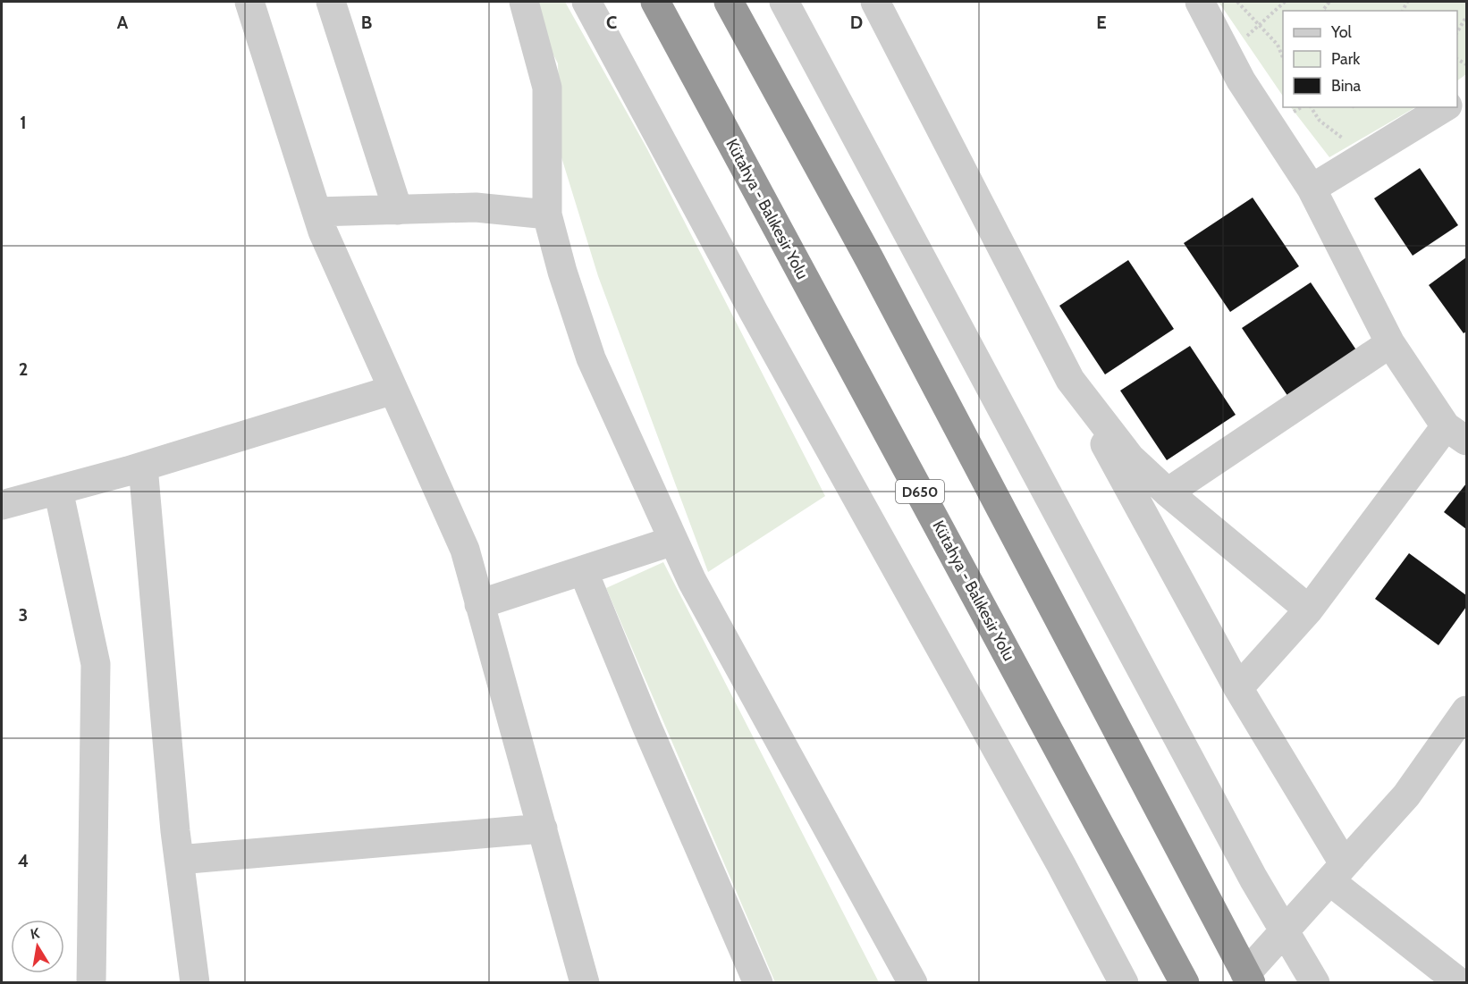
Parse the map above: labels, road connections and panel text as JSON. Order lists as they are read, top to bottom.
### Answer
{
  "streets": {
    "highway": ["Kütahya - Balıkesir Yolu", "D650"]
  },
  "legend": ["Yol", "Park", "Bina"],
  "north": "top",
  "grid": {
    "columns": [
      "A",
      "B",
      "C",
      "D",
      "E"
    ],
    "rows": [
      "1",
      "2",
      "3",
      "4"
    ]
  }
}
